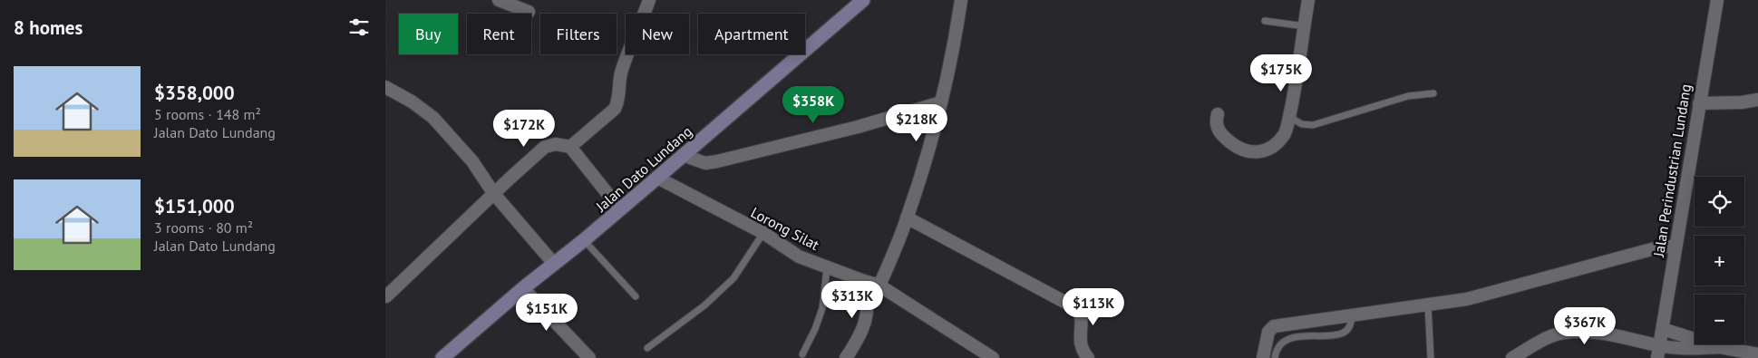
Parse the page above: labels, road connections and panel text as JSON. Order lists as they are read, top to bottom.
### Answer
{
  "streets": {
    "main road": ["Jalan Dato Lundang"],
    "street": ["Jalan Perindustrian Lundang", "Lorong Silat"]
  },
  "crossings": [
    ["Jalan Dato Lundang", "Lorong Silat"]
  ],
  "page": {
    "heading": "8 homes",
    "chip": [
      "Buy",
      "Rent",
      "Filters",
      "New",
      "Apartment"
    ],
    "list": [
      {
        "name": "$358,000",
        "note": "5 rooms · 148 m² · Jalan Dato Lundang"
      },
      {
        "name": "$151,000",
        "note": "3 rooms · 80 m² · Jalan Dato Lundang"
      }
    ],
    "price": [
      "$175K",
      "$358K",
      "$218K",
      "$172K",
      "$313K",
      "$113K",
      "$151K",
      "$367K"
    ],
    "map_buttons": ["+", "−"]
  }
}
